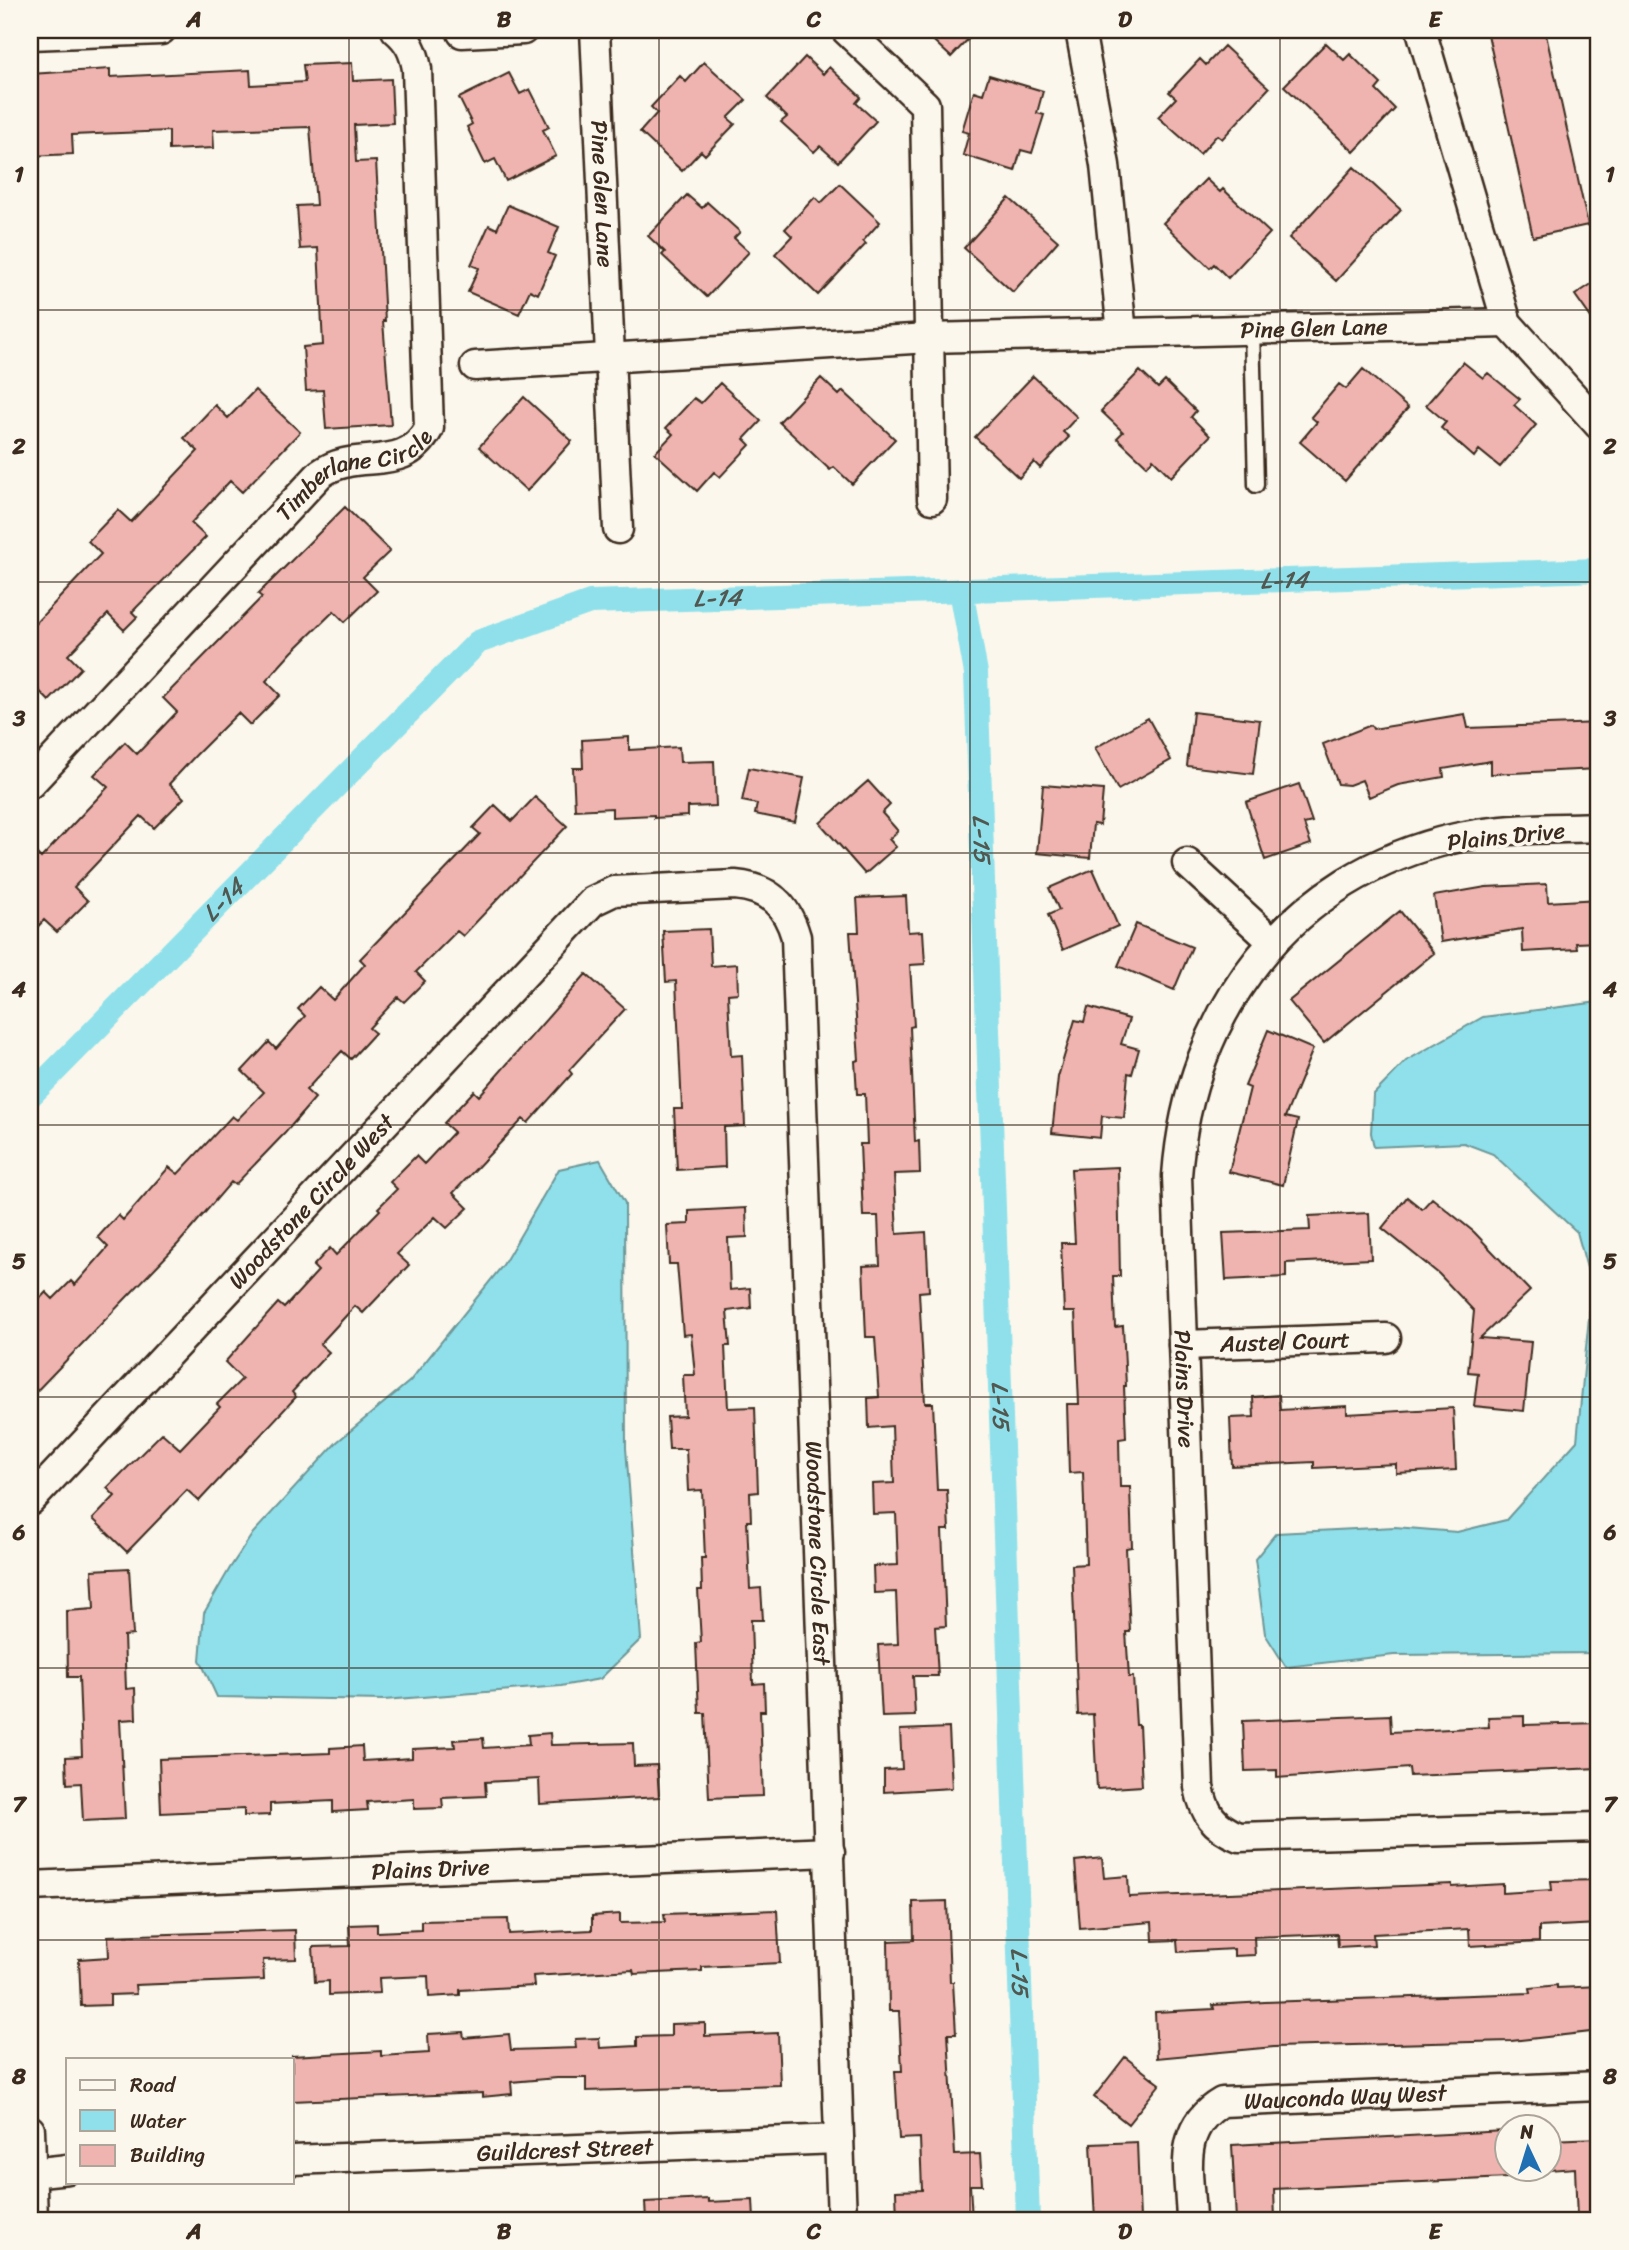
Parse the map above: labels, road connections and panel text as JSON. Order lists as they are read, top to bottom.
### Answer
{
  "streets": {
    "street": [
      "Pine Glen Lane",
      "Timberlane Circle",
      "Plains Drive",
      "Woodstone Circle West",
      "Austel Court",
      "Woodstone Circle East",
      "Wauconda Way West",
      "Guildcrest Street"
    ]
  },
  "crossings": [
    ["Plains Drive", "Austel Court"],
    ["Plains Drive", "Woodstone Circle East"],
    ["Woodstone Circle West", "Woodstone Circle East"],
    ["Woodstone Circle East", "Guildcrest Street"]
  ],
  "water": ["L-14", "L-15"],
  "legend": ["Road", "Water", "Building"],
  "north": "top",
  "grid": {
    "columns": [
      "A",
      "B",
      "C",
      "D",
      "E"
    ],
    "rows": [
      "1",
      "2",
      "3",
      "4",
      "5",
      "6",
      "7",
      "8"
    ]
  }
}
